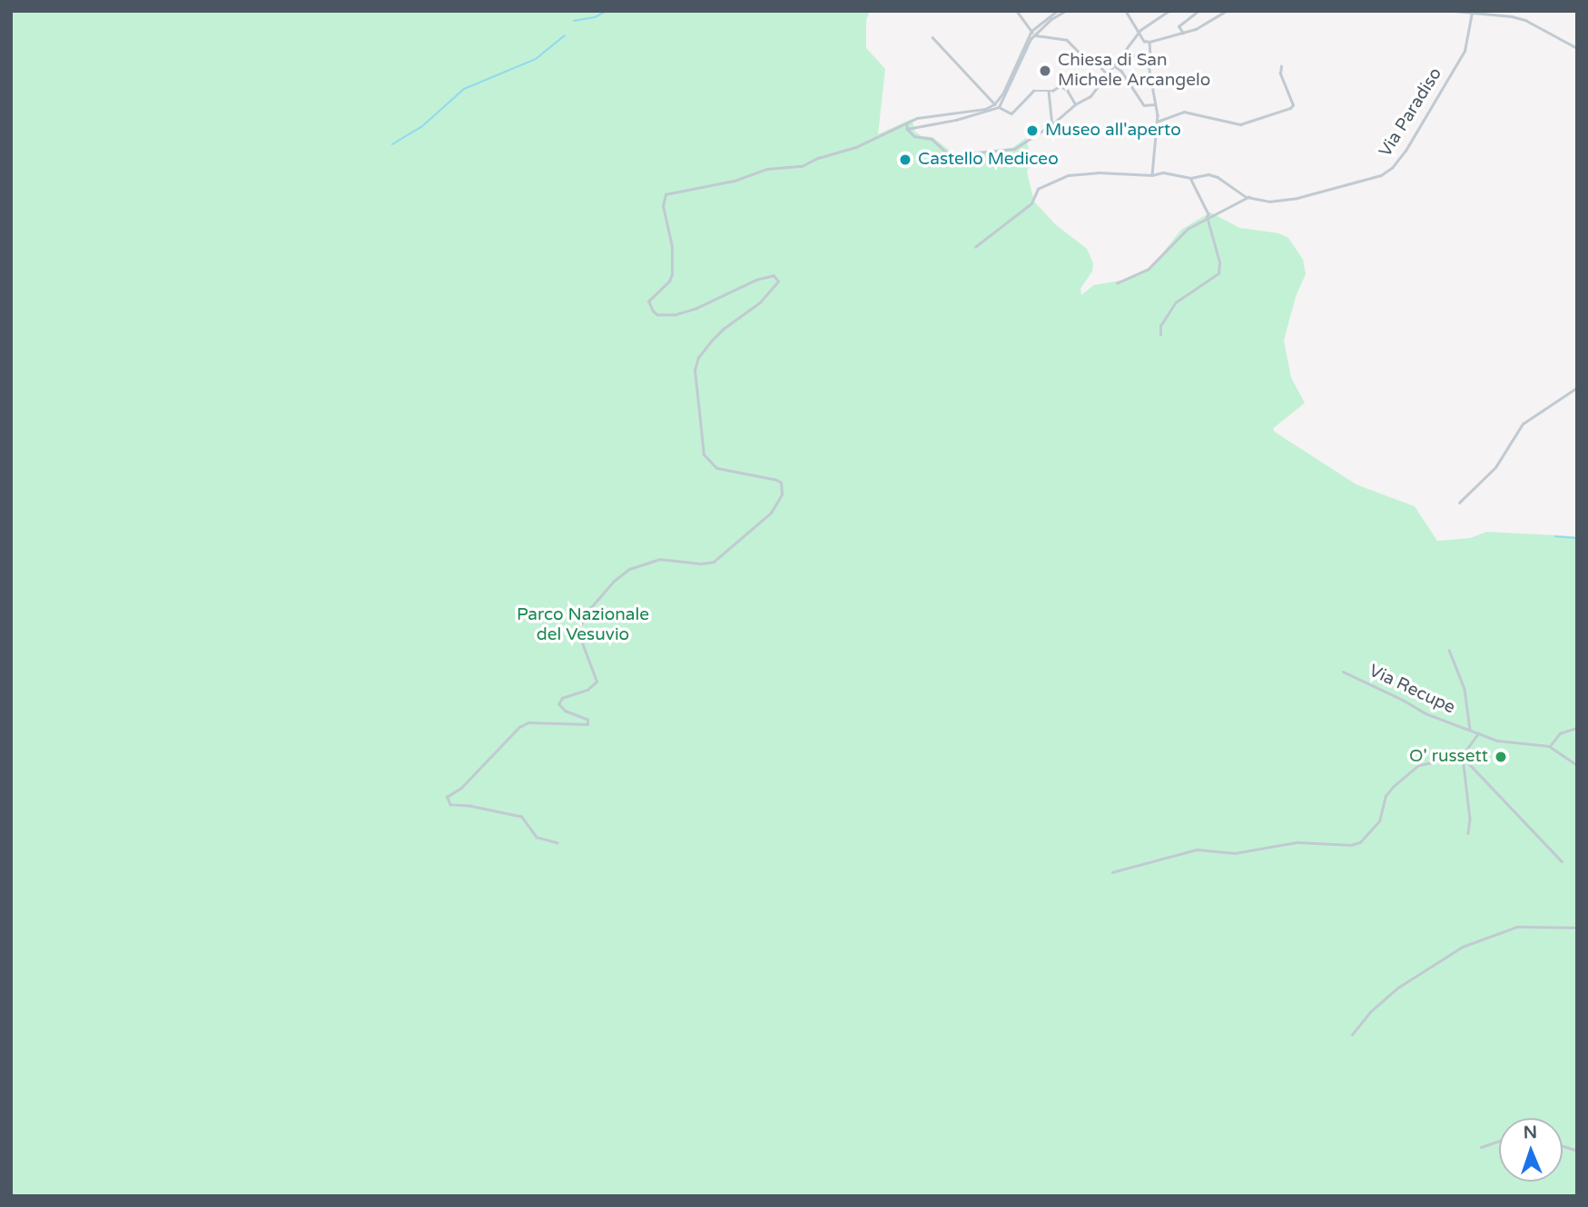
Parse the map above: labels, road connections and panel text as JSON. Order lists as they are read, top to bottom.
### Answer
{
  "streets": {
    "street": ["Via Paradiso", "Via Recupe"]
  },
  "parks": ["Parco Nazionale del Vesuvio"],
  "places": [
    "Chiesa di San Michele Arcangelo",
    "Museo all'aperto",
    "Castello Mediceo",
    "O' russett"
  ],
  "north": "top"
}
